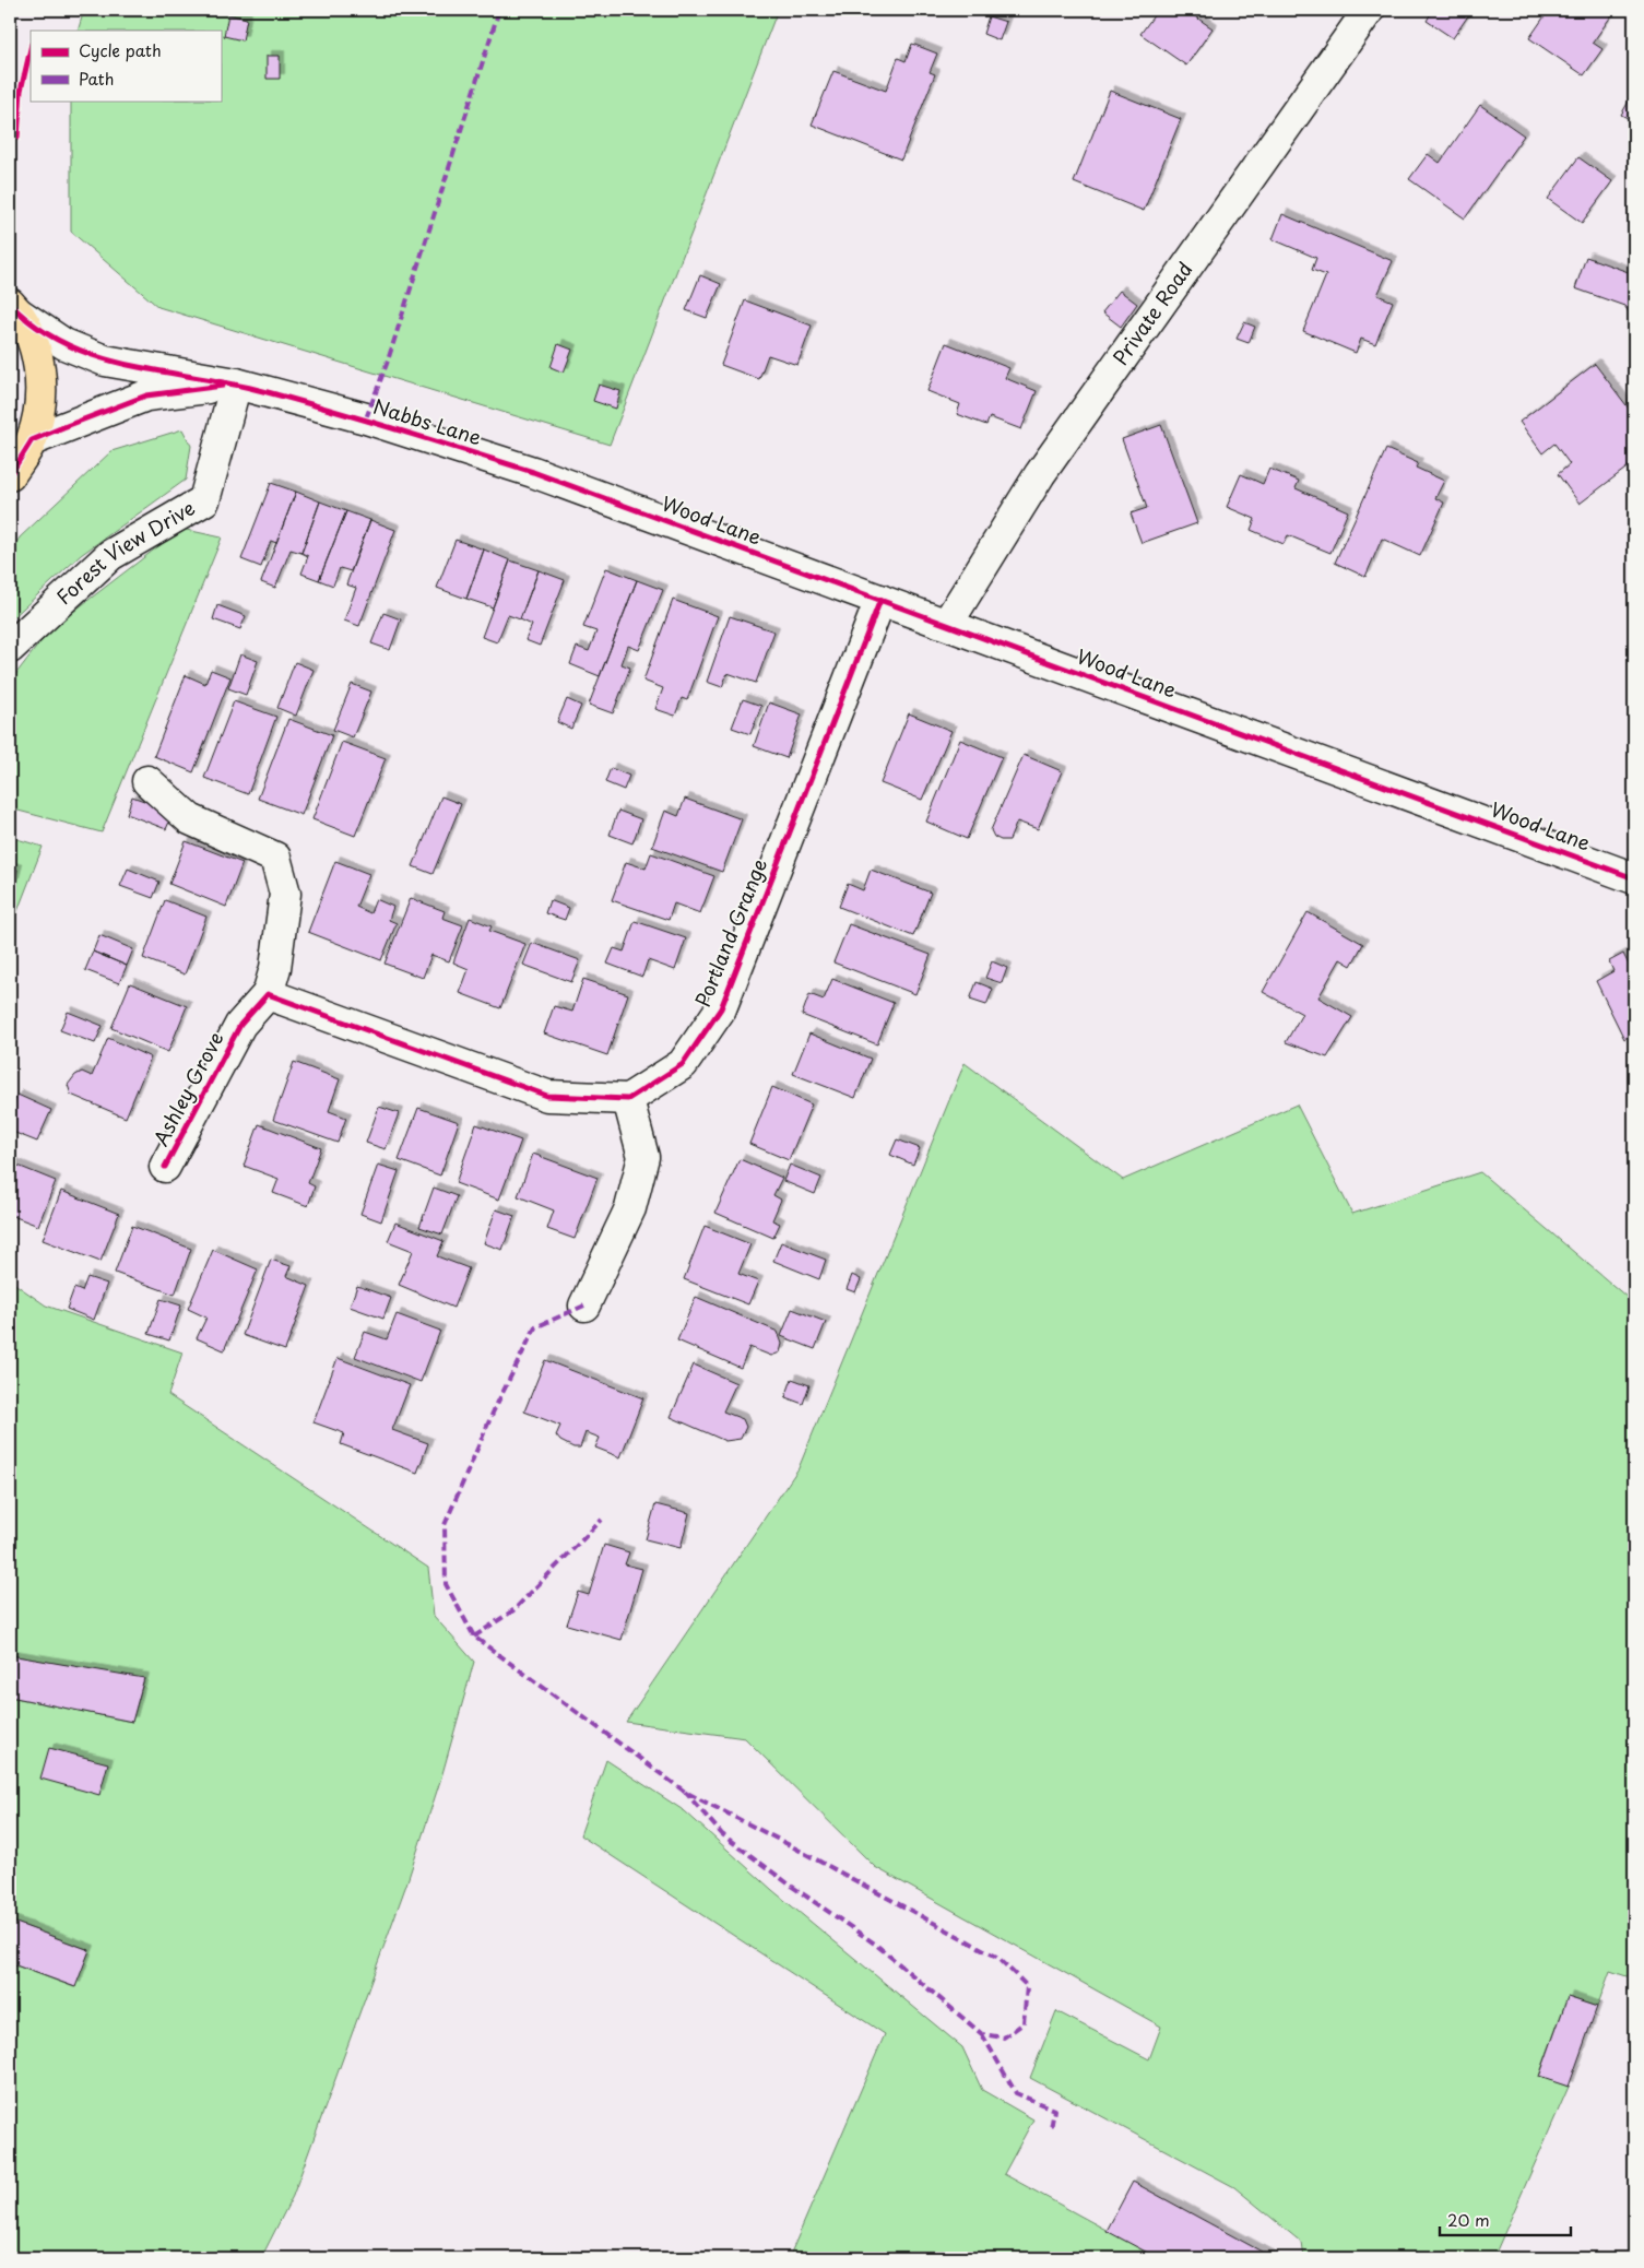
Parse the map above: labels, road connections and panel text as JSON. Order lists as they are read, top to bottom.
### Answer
{
  "streets": {
    "street": [
      "Private Road",
      "Nabbs Lane",
      "Wood Lane",
      "Forest View Drive",
      "Portland Grange",
      "Ashley Grove"
    ]
  },
  "crossings": [
    ["Private Road", "Wood Lane"],
    ["Nabbs Lane", "Wood Lane"],
    ["Nabbs Lane", "Forest View Drive"],
    ["Wood Lane", "Portland Grange"]
  ],
  "legend": ["Cycle path", "Path"],
  "scale_bar": "20 m"
}
